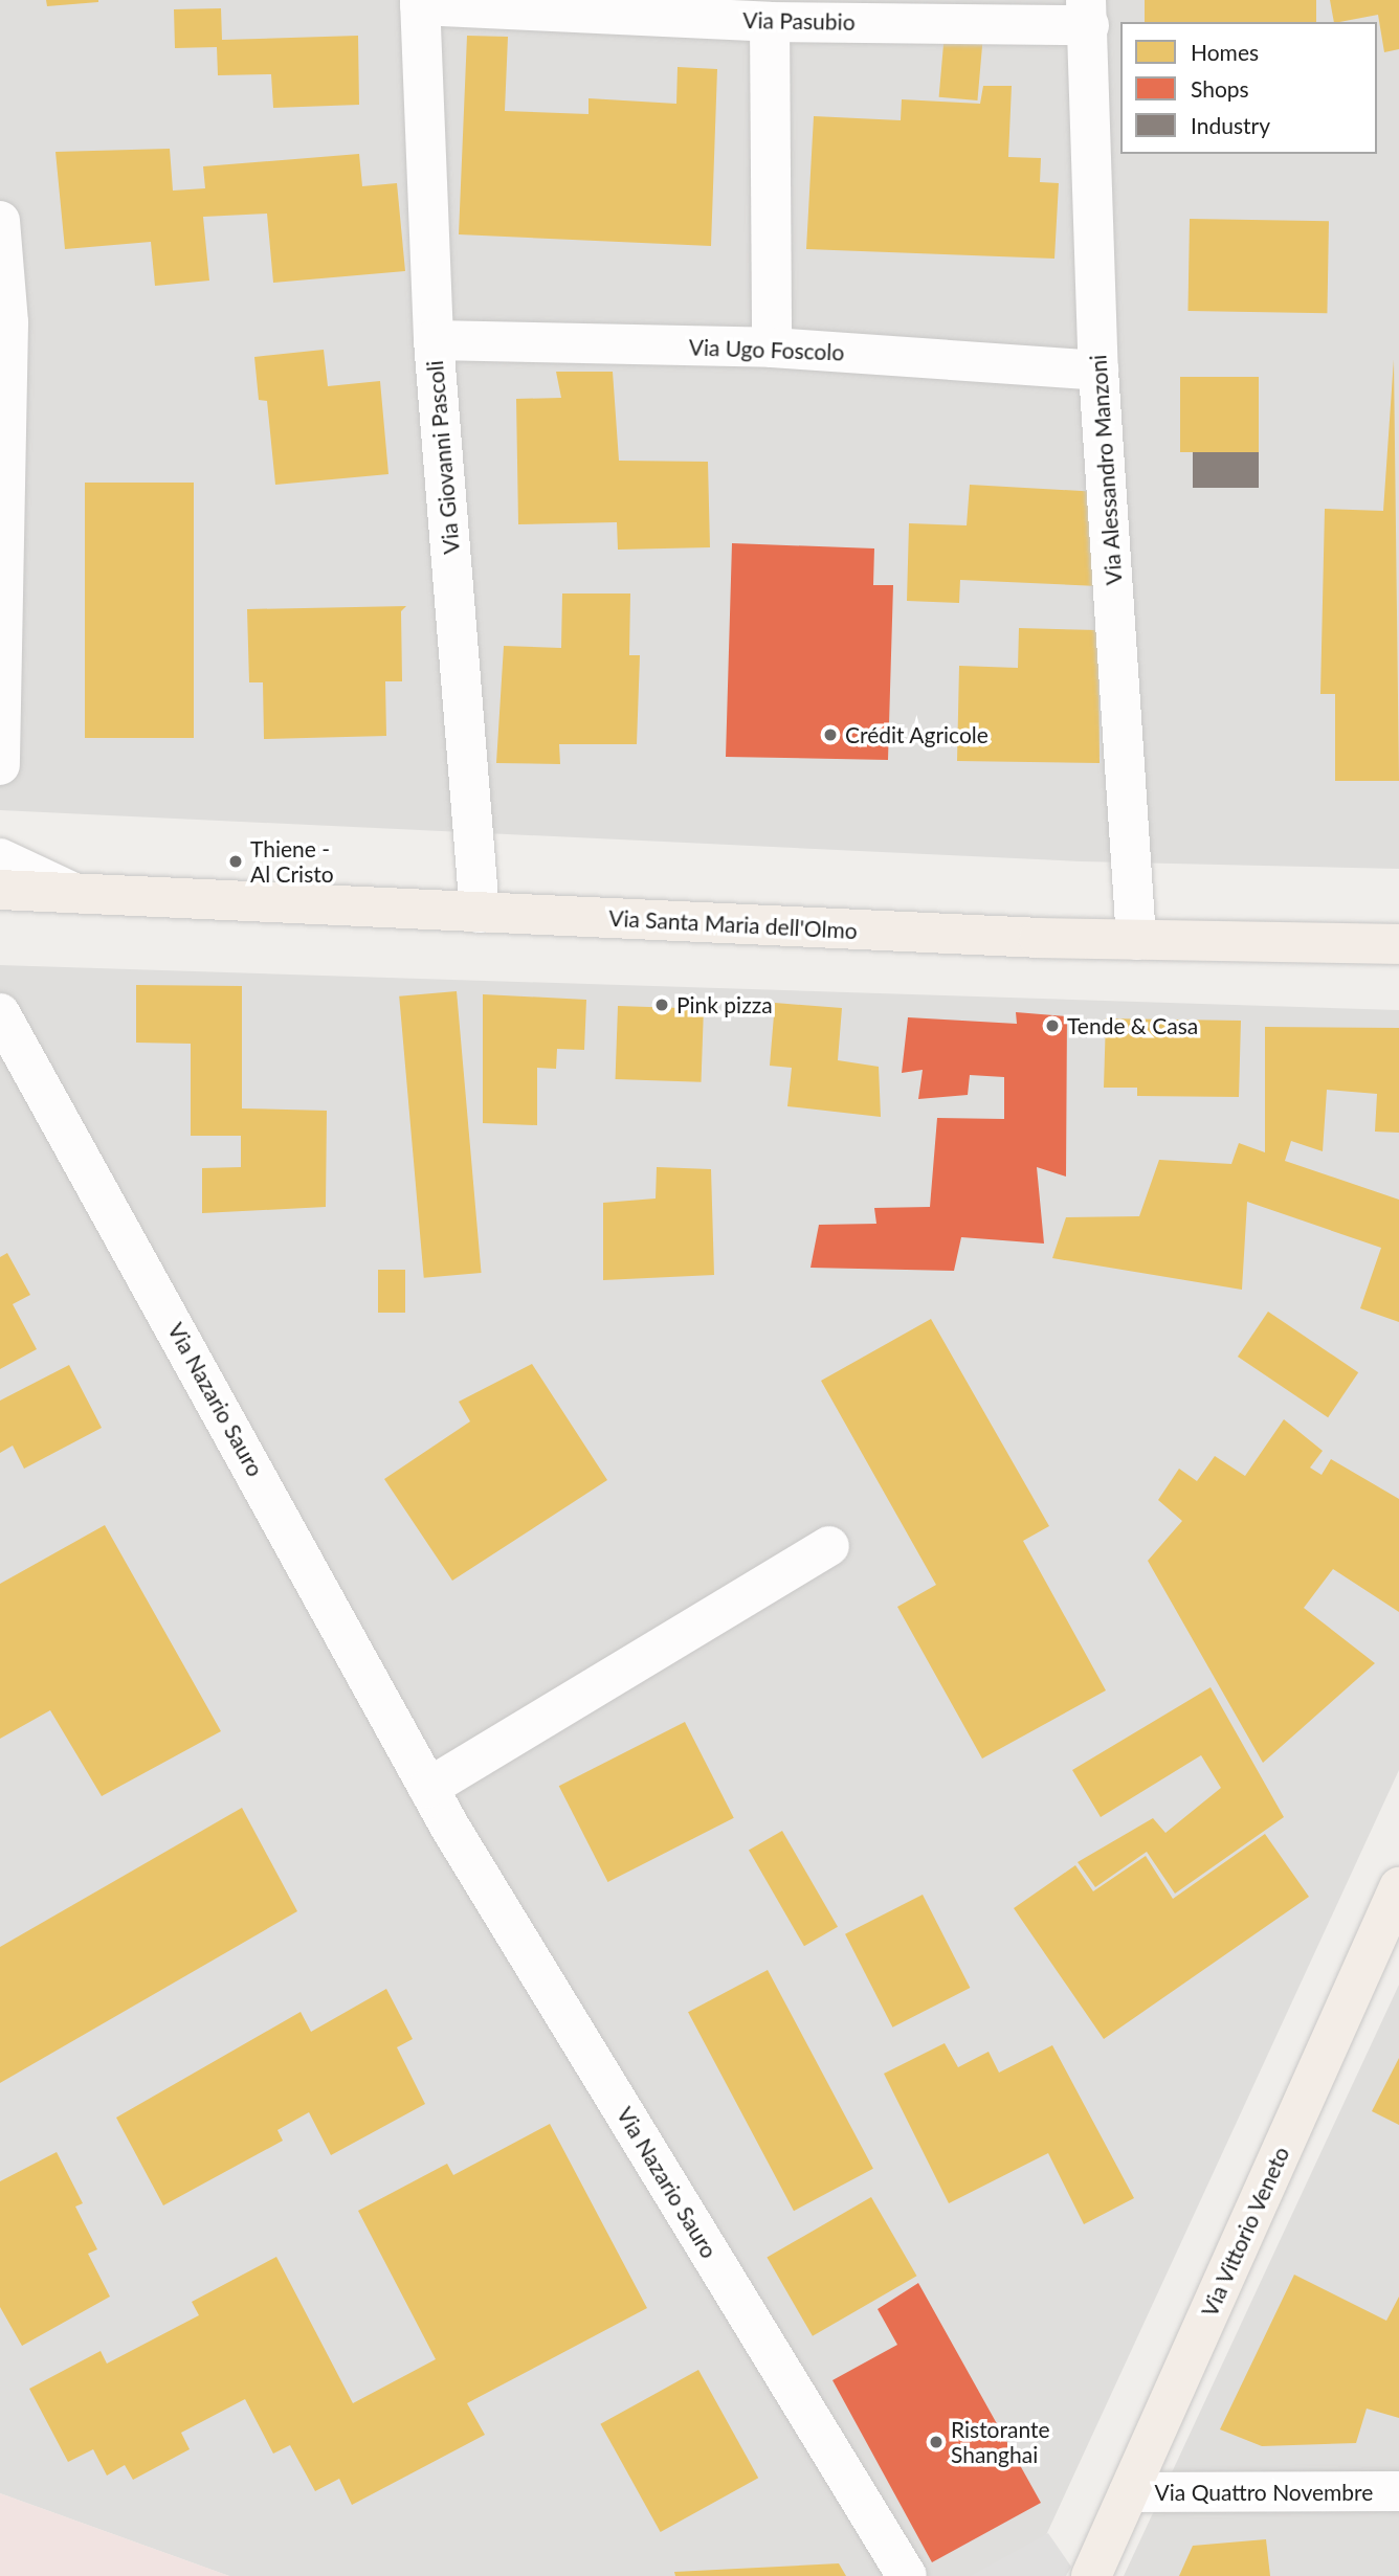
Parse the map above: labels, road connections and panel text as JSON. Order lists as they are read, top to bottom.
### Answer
{
  "streets": {
    "main road": ["Via Santa Maria dell'Olmo", "Via Vittorio Veneto"],
    "street": [
      "Via Pasubio",
      "Via Ugo Foscolo",
      "Via Giovanni Pascoli",
      "Via Alessandro Manzoni",
      "Via Nazario Sauro",
      "Via Quattro Novembre"
    ]
  },
  "crossings": [
    ["Via Pasubio", "Via Giovanni Pascoli"],
    ["Via Pasubio", "Via Alessandro Manzoni"],
    ["Via Ugo Foscolo", "Via Giovanni Pascoli"],
    ["Via Ugo Foscolo", "Via Alessandro Manzoni"],
    ["Via Giovanni Pascoli", "Via Santa Maria dell'Olmo"],
    ["Via Alessandro Manzoni", "Via Santa Maria dell'Olmo"],
    ["Via Vittorio Veneto", "Via Quattro Novembre"]
  ],
  "places": [
    "Crédit Agricole",
    "Thiene - Al Cristo",
    "Pink pizza",
    "Tende & Casa",
    "Ristorante Shanghai"
  ],
  "legend": ["Homes", "Shops", "Industry"]
}
